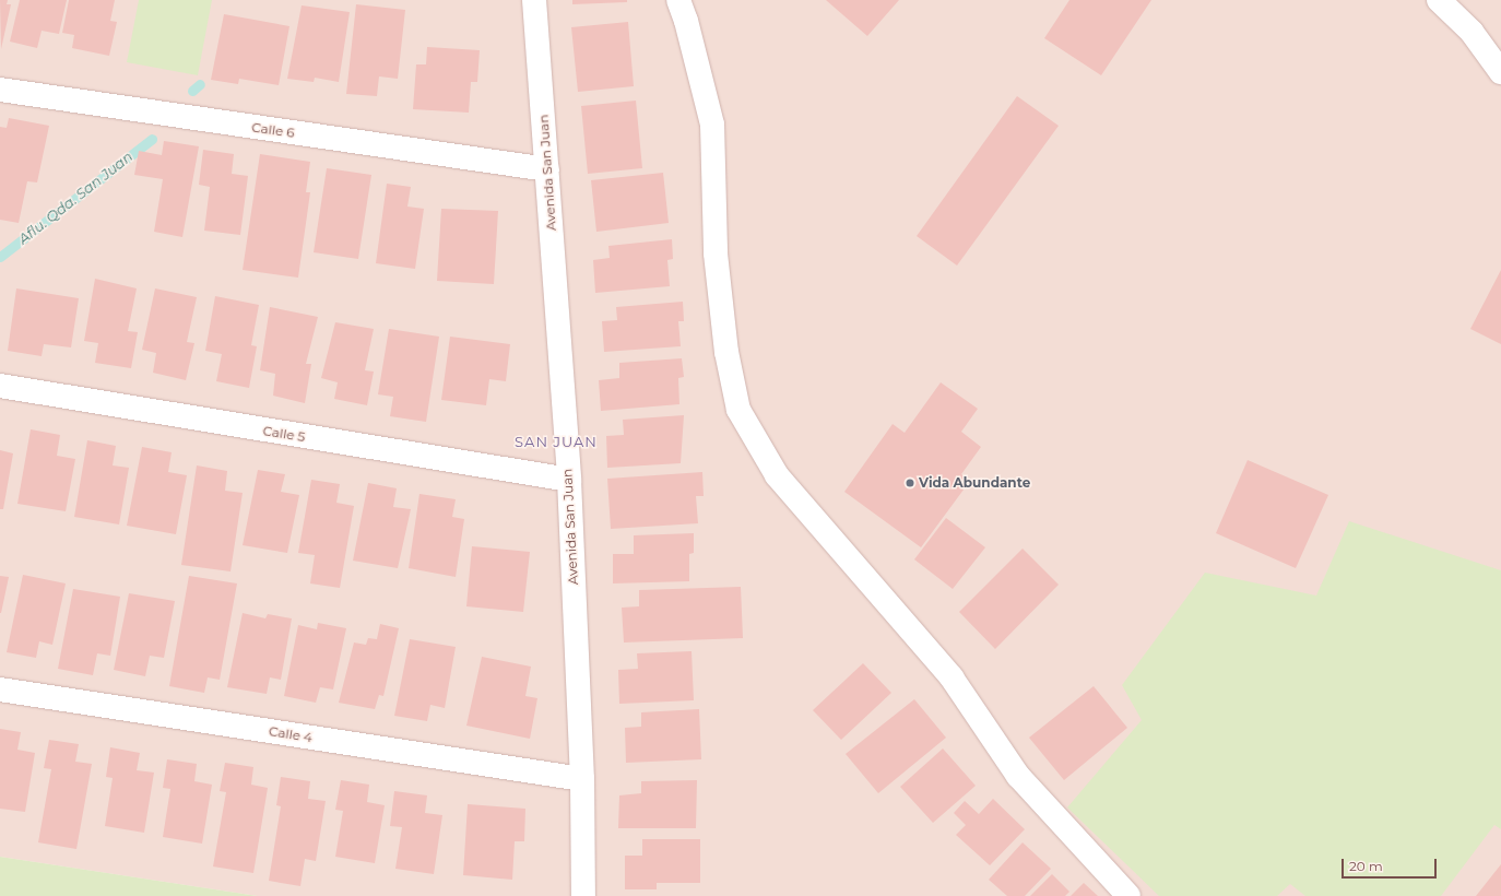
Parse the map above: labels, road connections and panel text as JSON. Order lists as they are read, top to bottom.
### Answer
{
  "streets": {
    "street": [
      "Calle 6",
      "Avenida San Juan",
      "Calle 5",
      "Calle 4"
    ]
  },
  "crossings": [
    ["Calle 6", "Avenida San Juan"],
    ["Avenida San Juan", "Calle 5"],
    ["Avenida San Juan", "Calle 4"]
  ],
  "districts": ["SAN JUAN"],
  "water": ["Aflu. Qda. San Juan"],
  "places": ["Vida Abundante"],
  "scale_bar": "20 m"
}
